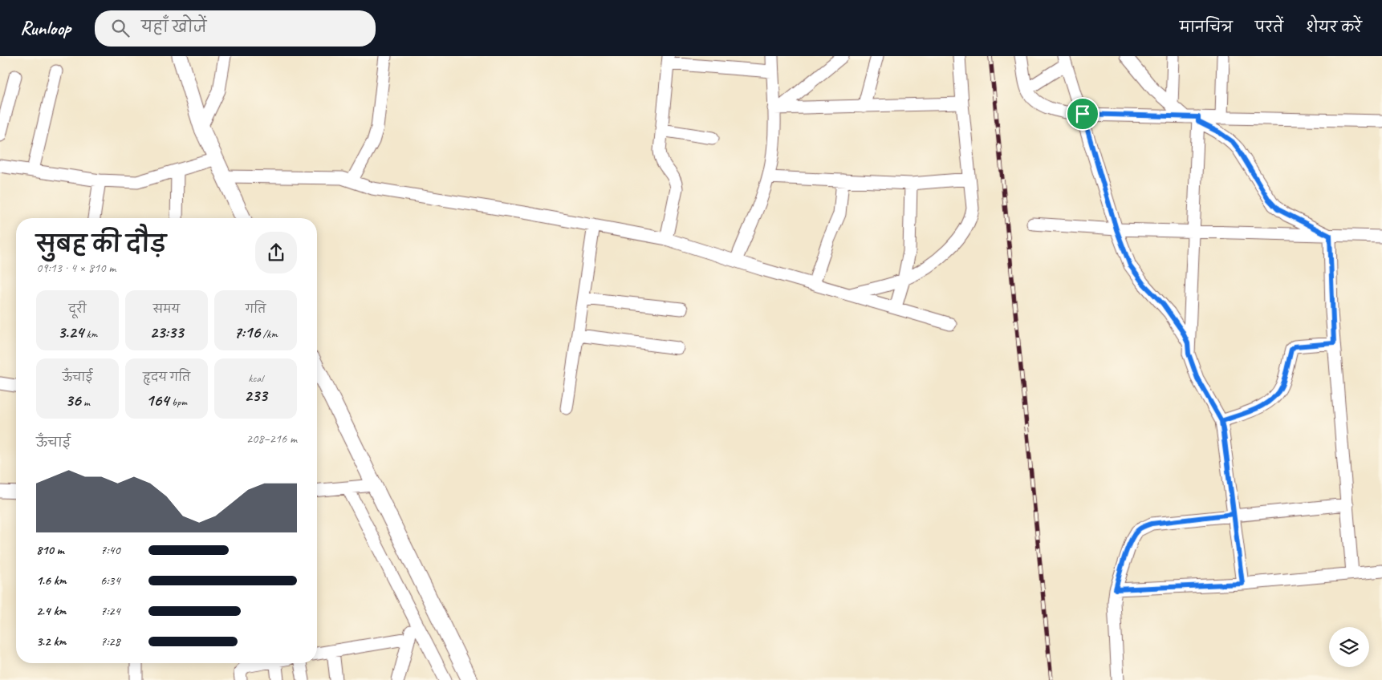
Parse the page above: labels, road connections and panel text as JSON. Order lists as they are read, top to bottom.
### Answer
{
  "page": {
    "header": "Runloop",
    "search": "यहाँ खोजें",
    "nav": ["मानचित्र", "परतें", "शेयर करें"],
    "heading": ["सुबह की दौड़", "09:13 · 4 × 810 m"],
    "stats": [
      ["दूरी", "3.24 km"],
      ["समय", "23:33"],
      ["गति", "7:16 /km"],
      ["ऊँचाई", "36 m"],
      ["हृदय गति", "164 bpm"],
      ["kcal", "233"]
    ],
    "chart": ["ऊँचाई", "208–216 m"],
    "list": [
      {
        "name": "810 m",
        "note": "7:40"
      },
      {
        "name": "1.6 km",
        "note": "6:34"
      },
      {
        "name": "2.4 km",
        "note": "7:24"
      },
      {
        "name": "3.2 km",
        "note": "7:28"
      }
    ]
  }
}
